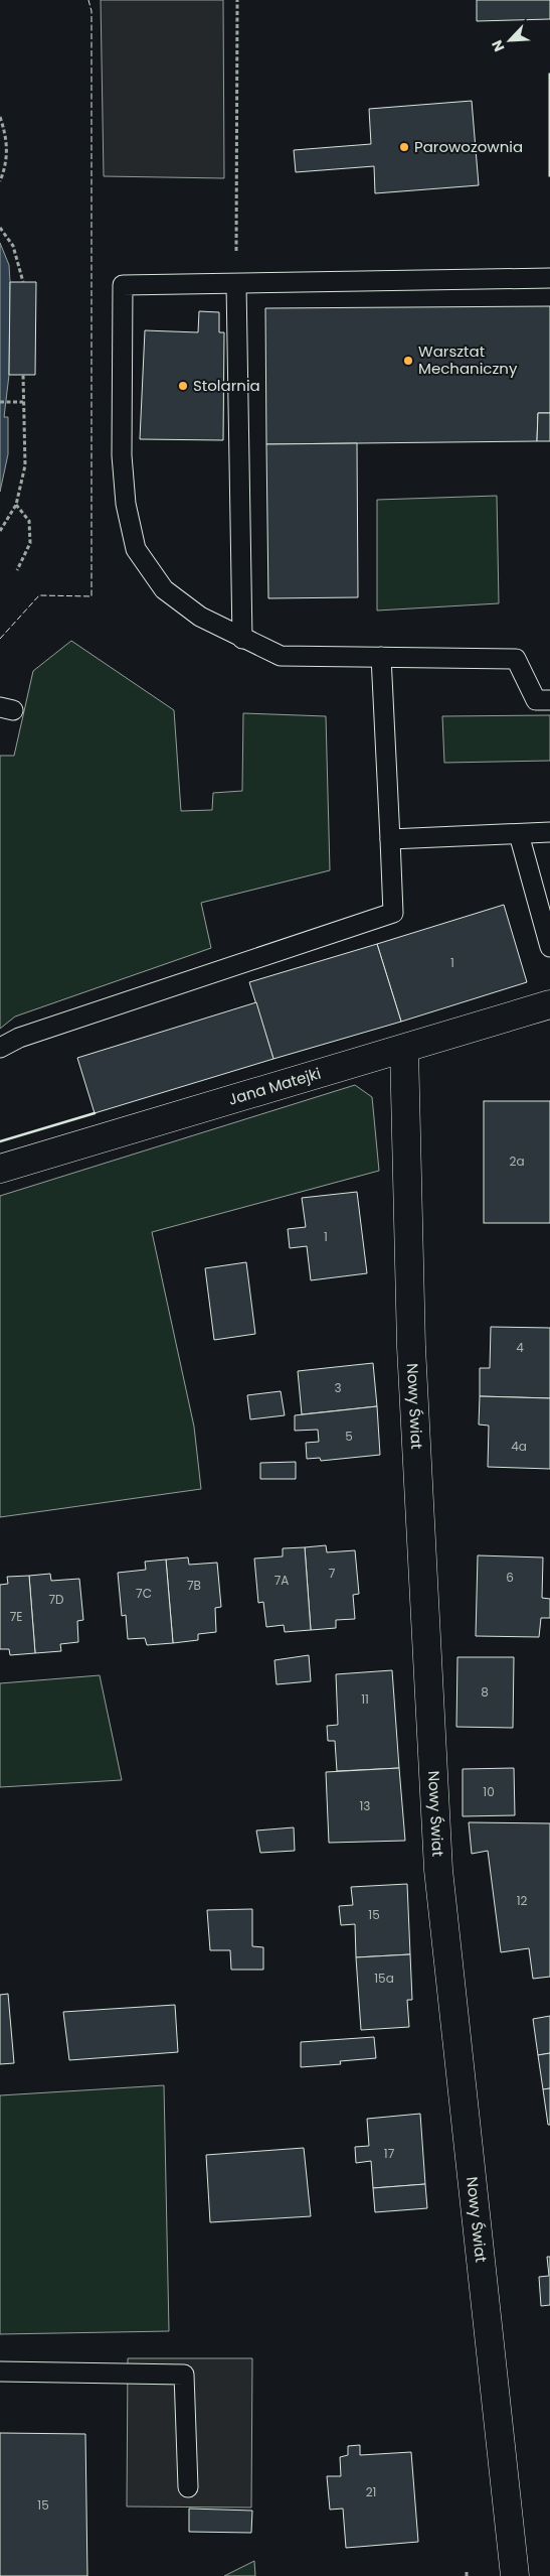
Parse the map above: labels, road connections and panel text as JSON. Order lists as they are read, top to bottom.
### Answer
{
  "streets": {
    "street": ["Jana Matejki", "Nowy Świat"]
  },
  "crossings": [
    ["Jana Matejki", "Nowy Świat"]
  ],
  "places": ["Parowozownia", "Warsztat Mechaniczny", "Stolarnia"],
  "house_numbers": [
    "1",
    "2a",
    "1",
    "4",
    "3",
    "5",
    "4a",
    "7",
    "6",
    "7A",
    "7B",
    "7C",
    "7D",
    "7E",
    "8",
    "11",
    "10",
    "13",
    "12",
    "15",
    "15a",
    "17",
    "21",
    "15"
  ],
  "north": "bottom left"
}
